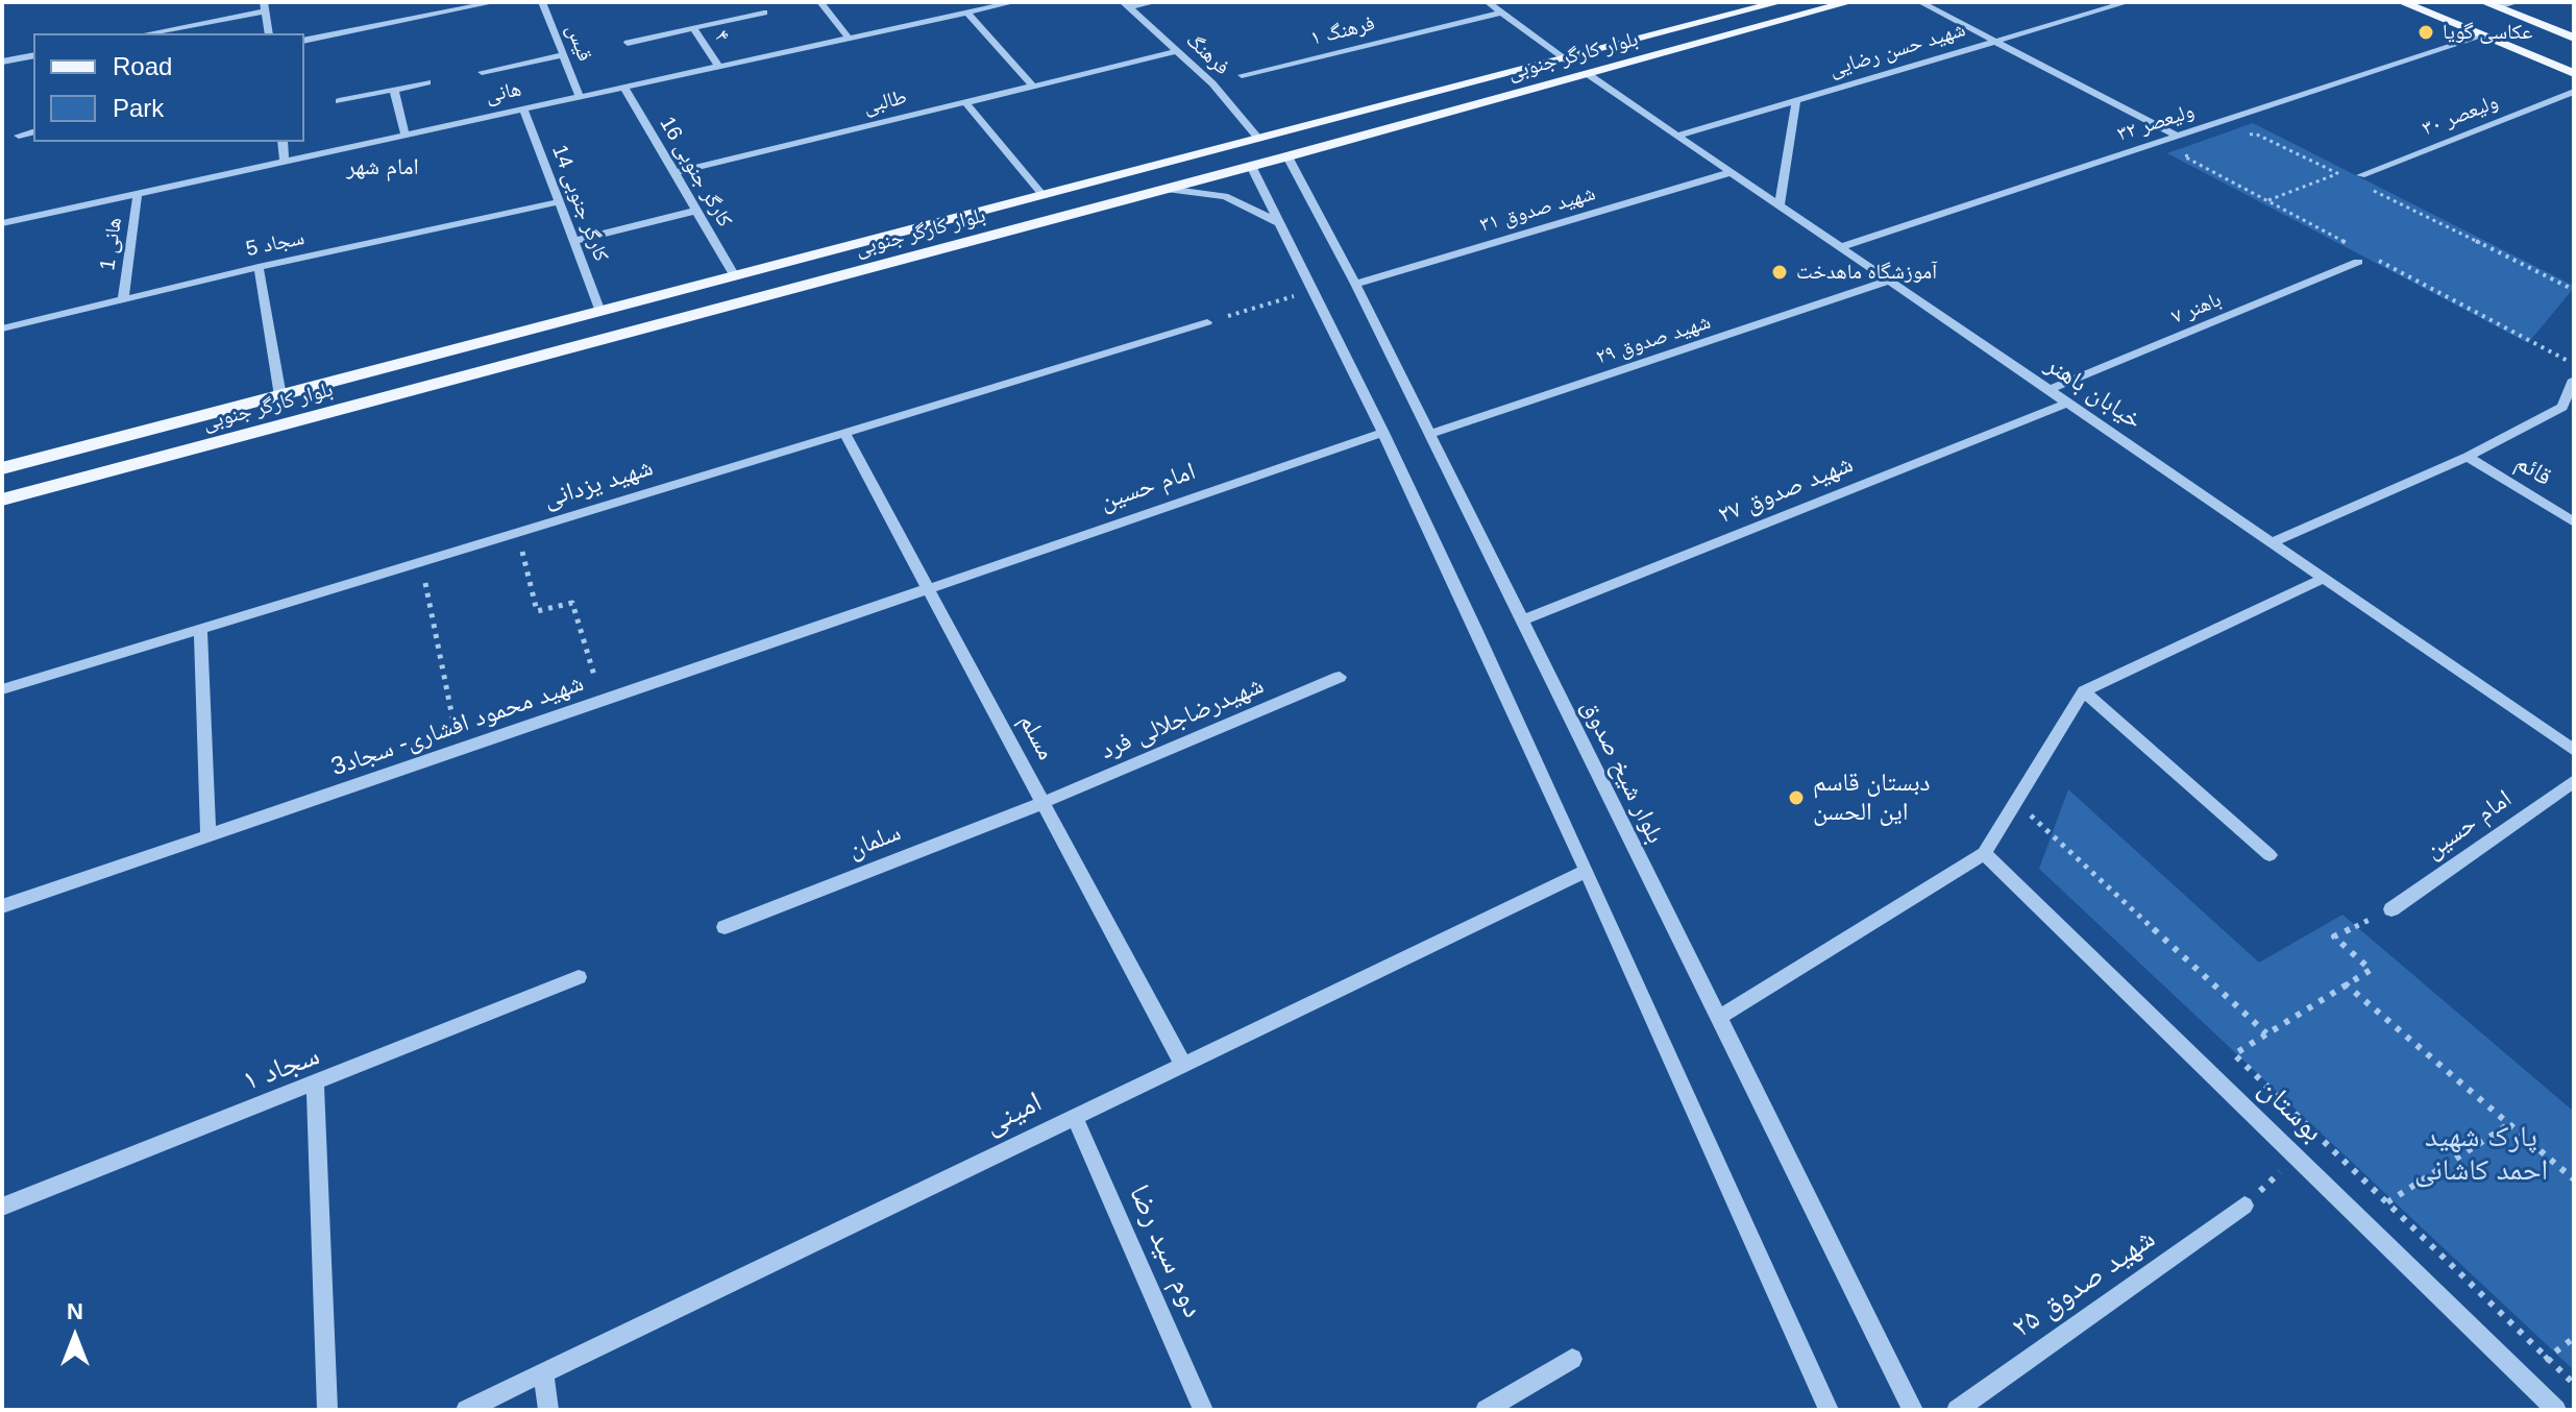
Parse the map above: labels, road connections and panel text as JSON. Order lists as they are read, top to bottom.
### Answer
{
  "streets": {
    "main road": ["بلوار کارگر جنوبی"],
    "street": [
      "فرهنگ ۱",
      "۴",
      "قیس",
      "شهید حسن رضایی",
      "فرهنگ",
      "هانی",
      "طالبی",
      "ولیعصر ۳۰",
      "ولیعصر ۳۲",
      "کارگر جنوبی 16",
      "کارگر جنوبی 14",
      "شهید صدوق ۳۱",
      "هانی 1",
      "سجاد 5",
      "باهنر ۷",
      "شهید صدوق ۲۹",
      "خیابان باهنر",
      "قائم",
      "شهید یزدانی",
      "امام حسین",
      "شهید صدوق ۲۷",
      "شهیدرضاجلالی فرد",
      "شهید محمود افشاری- سجاد3",
      "مسلم",
      "بلوار شیخ صدوق",
      "سلمان",
      "سجاد ۱",
      "بوستان",
      "امینی",
      "دوم سید رضا",
      "شهید صدوق ۲۵"
    ]
  },
  "crossings": [
    ["۴", "هانی"],
    ["قیس", "هانی"],
    ["شهید حسن رضایی", "خیابان باهنر"],
    ["فرهنگ", "بلوار کارگر جنوبی"],
    ["فرهنگ", "طالبی"],
    ["بلوار کارگر جنوبی", "کارگر جنوبی 16"],
    ["بلوار کارگر جنوبی", "کارگر جنوبی 14"],
    ["بلوار کارگر جنوبی", "خیابان باهنر"],
    ["بلوار کارگر جنوبی", "بلوار شیخ صدوق"],
    ["هانی", "کارگر جنوبی 16"],
    ["هانی", "کارگر جنوبی 14"],
    ["هانی", "هانی 1"],
    ["طالبی", "کارگر جنوبی 16"],
    ["ولیعصر ۳۲", "خیابان باهنر"],
    ["کارگر جنوبی 14", "سجاد 5"],
    ["شهید صدوق ۳۱", "خیابان باهنر"],
    ["شهید صدوق ۳۱", "بلوار شیخ صدوق"],
    ["هانی 1", "سجاد 5"],
    ["باهنر ۷", "خیابان باهنر"],
    ["شهید صدوق ۲۹", "خیابان باهنر"],
    ["شهید صدوق ۲۹", "بلوار شیخ صدوق"],
    ["خیابان باهنر", "شهید صدوق ۲۷"],
    ["شهید یزدانی", "مسلم"],
    ["امام حسین", "شهید محمود افشاری- سجاد3"],
    ["امام حسین", "مسلم"],
    ["شهید صدوق ۲۷", "بلوار شیخ صدوق"],
    ["شهیدرضاجلالی فرد", "مسلم"],
    ["شهیدرضاجلالی فرد", "سلمان"],
    ["شهید محمود افشاری- سجاد3", "مسلم"],
    ["مسلم", "سلمان"],
    ["مسلم", "امینی"],
    ["امینی", "دوم سید رضا"]
  ],
  "districts": ["امام شهر"],
  "parks": ["پارک شهید احمد کاشانی"],
  "places": ["عکاسی گویا", "آموزشگاه ماهدخت", "دبستان قاسم این الحسن"],
  "legend": ["Road", "Park"],
  "north": "top"
}
